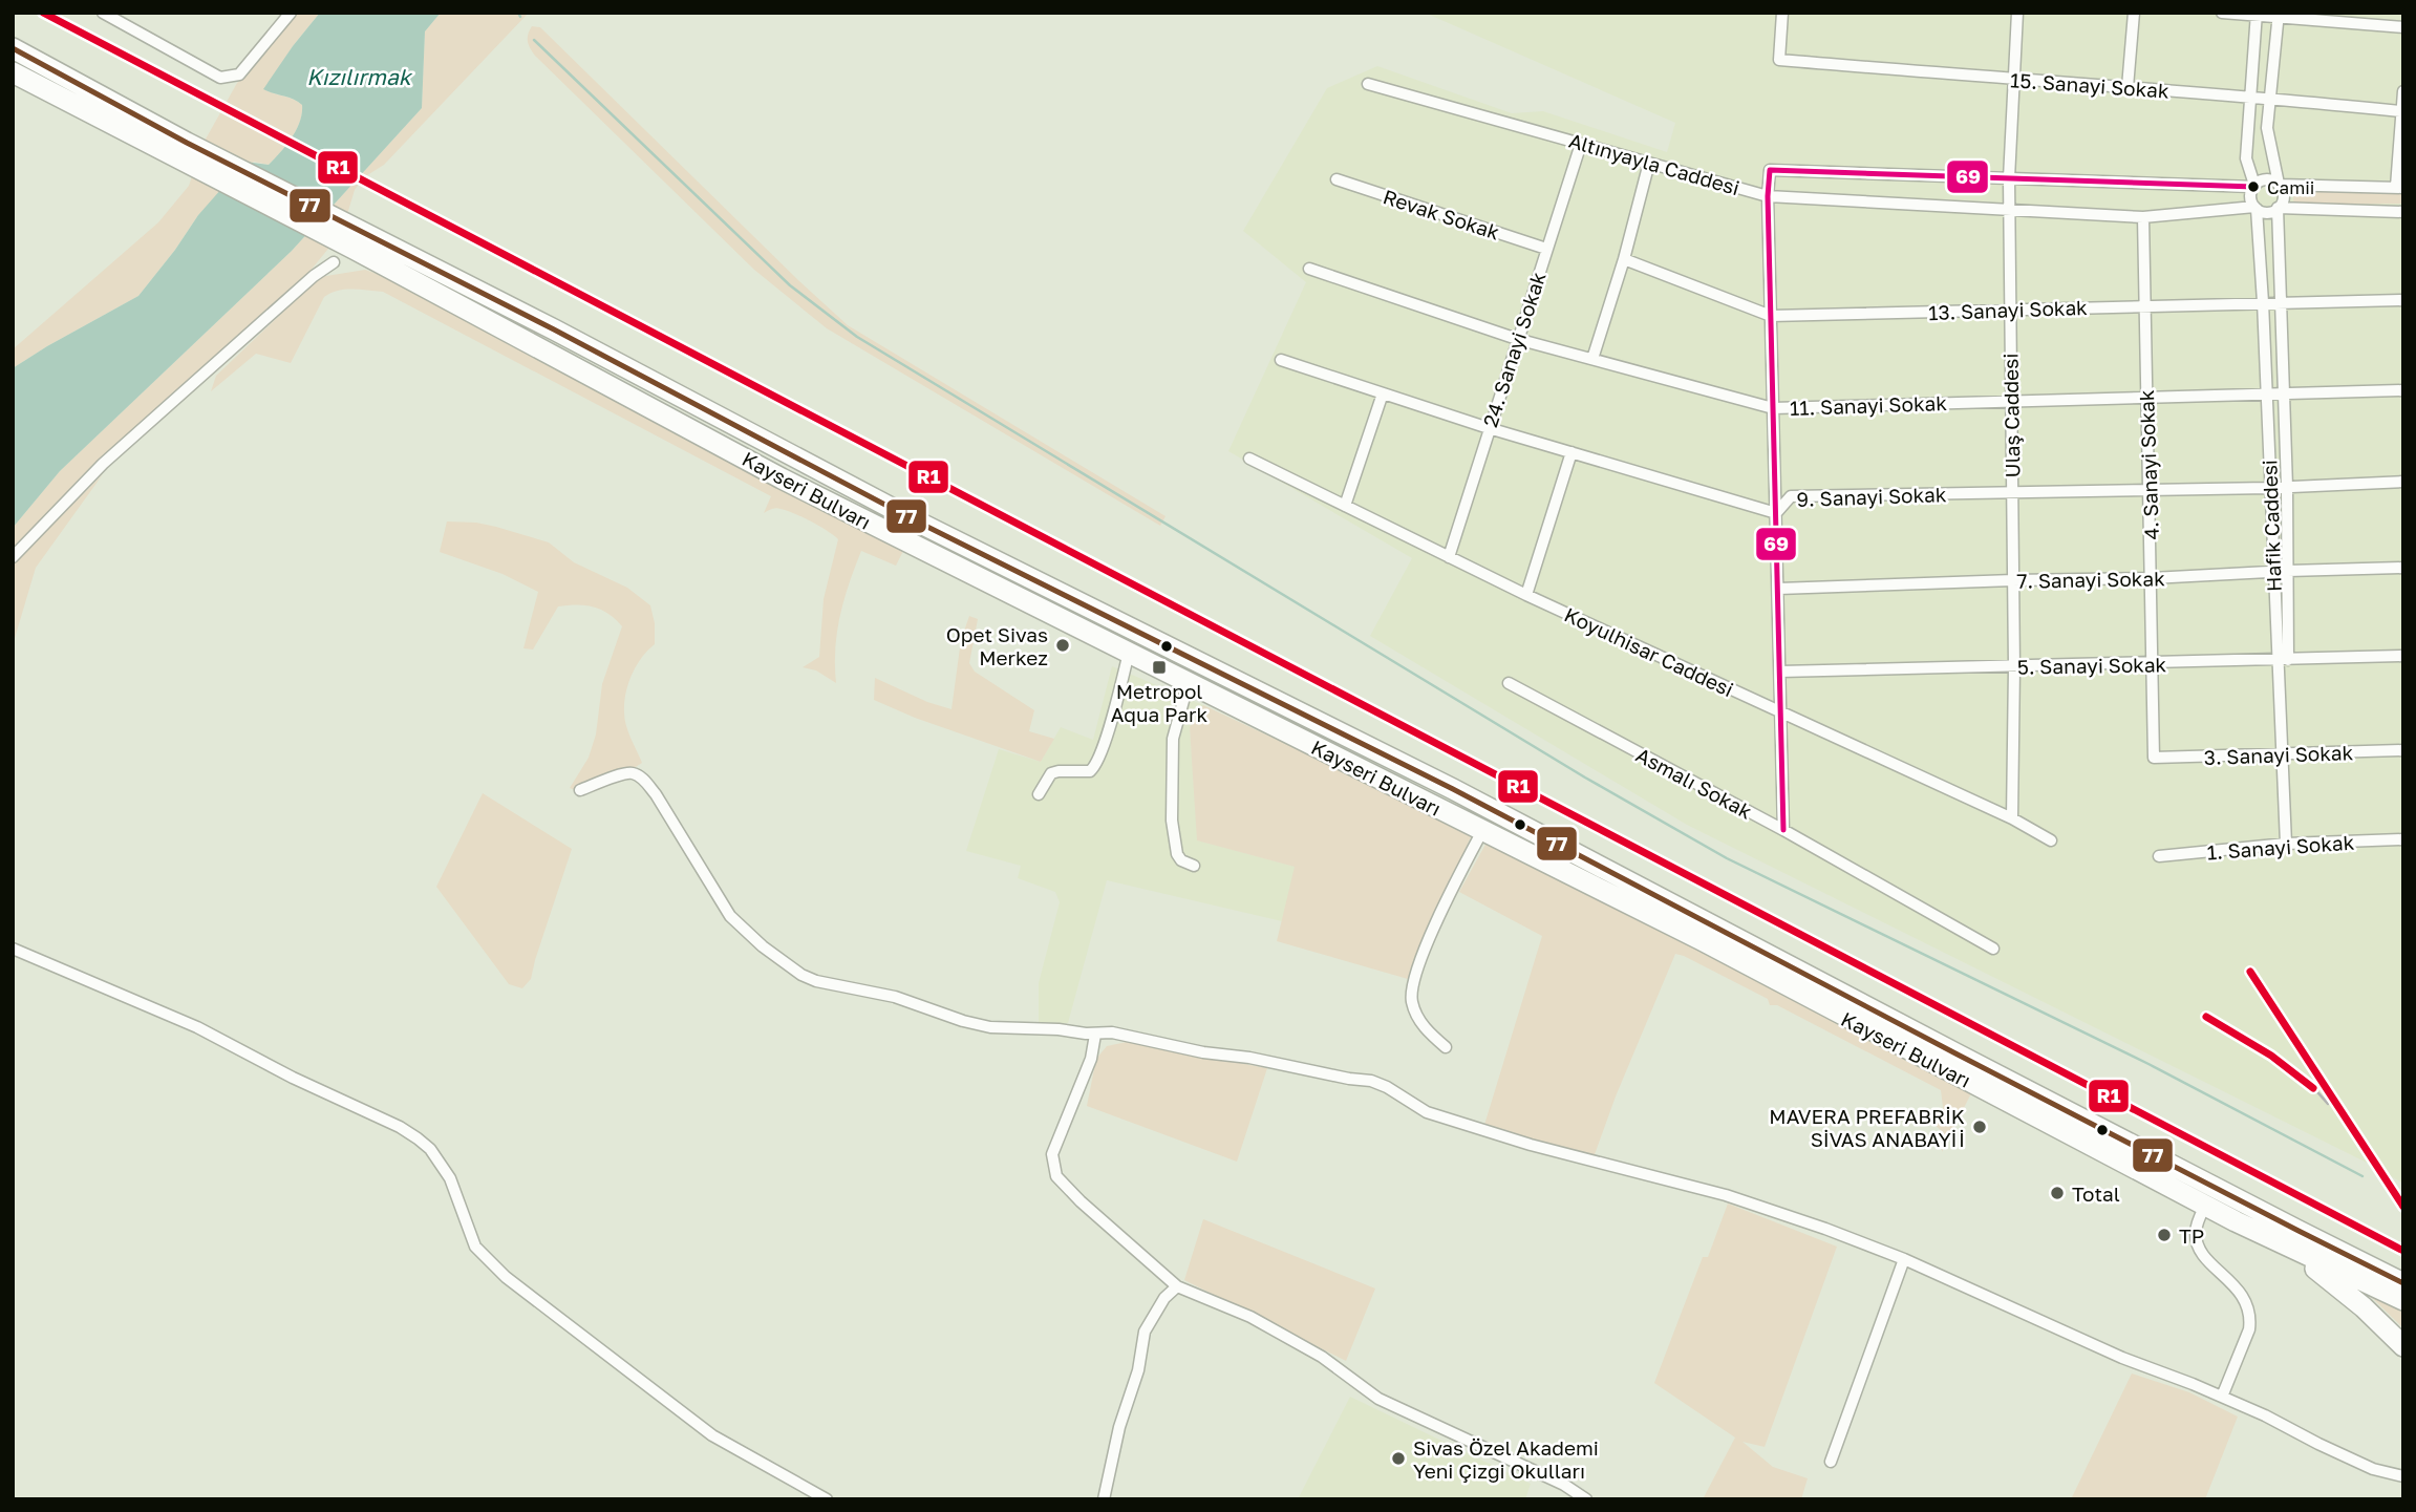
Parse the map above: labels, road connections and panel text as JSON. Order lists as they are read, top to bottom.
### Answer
{
  "streets": {
    "highway": ["Kayseri Bulvarı"],
    "street": [
      "15. Sanayi Sokak",
      "Altınyayla Caddesi",
      "Revak Sokak",
      "13. Sanayi Sokak",
      "24. Sanayi Sokak",
      "11. Sanayi Sokak",
      "Ulaş Caddesi",
      "4. Sanayi Sokak",
      "9. Sanayi Sokak",
      "Hafik Caddesi",
      "7. Sanayi Sokak",
      "Koyulhisar Caddesi",
      "5. Sanayi Sokak",
      "3. Sanayi Sokak",
      "Asmalı Sokak",
      "1. Sanayi Sokak"
    ]
  },
  "crossings": [
    ["15. Sanayi Sokak", "Ulaş Caddesi"],
    ["Altınyayla Caddesi", "24. Sanayi Sokak"],
    ["Altınyayla Caddesi", "Ulaş Caddesi"],
    ["Altınyayla Caddesi", "4. Sanayi Sokak"],
    ["Altınyayla Caddesi", "Hafik Caddesi"],
    ["Revak Sokak", "24. Sanayi Sokak"],
    ["13. Sanayi Sokak", "Ulaş Caddesi"],
    ["13. Sanayi Sokak", "4. Sanayi Sokak"],
    ["13. Sanayi Sokak", "Hafik Caddesi"],
    ["24. Sanayi Sokak", "11. Sanayi Sokak"],
    ["24. Sanayi Sokak", "9. Sanayi Sokak"],
    ["24. Sanayi Sokak", "Koyulhisar Caddesi"],
    ["11. Sanayi Sokak", "Ulaş Caddesi"],
    ["11. Sanayi Sokak", "4. Sanayi Sokak"],
    ["11. Sanayi Sokak", "Hafik Caddesi"],
    ["Ulaş Caddesi", "9. Sanayi Sokak"],
    ["Ulaş Caddesi", "7. Sanayi Sokak"],
    ["Ulaş Caddesi", "Koyulhisar Caddesi"],
    ["Ulaş Caddesi", "5. Sanayi Sokak"],
    ["4. Sanayi Sokak", "9. Sanayi Sokak"],
    ["4. Sanayi Sokak", "7. Sanayi Sokak"],
    ["4. Sanayi Sokak", "5. Sanayi Sokak"],
    ["4. Sanayi Sokak", "3. Sanayi Sokak"],
    ["9. Sanayi Sokak", "Hafik Caddesi"],
    ["Hafik Caddesi", "7. Sanayi Sokak"],
    ["Hafik Caddesi", "5. Sanayi Sokak"],
    ["Hafik Caddesi", "3. Sanayi Sokak"],
    ["Hafik Caddesi", "1. Sanayi Sokak"]
  ],
  "water": ["Kızılırmak"],
  "places": {
    "other": [
      "Camii",
      "Opet Sivas Merkez",
      "MAVERA PREFABRİK SİVAS ANABAYİİ",
      "Total",
      "TP",
      "Sivas Özel Akademi Yeni Çizgi Okulları"
    ],
    "transit": ["Metropol Aqua Park"]
  },
  "lines": ["transit line R1", "transit line 77", "transit line 69"]
}
